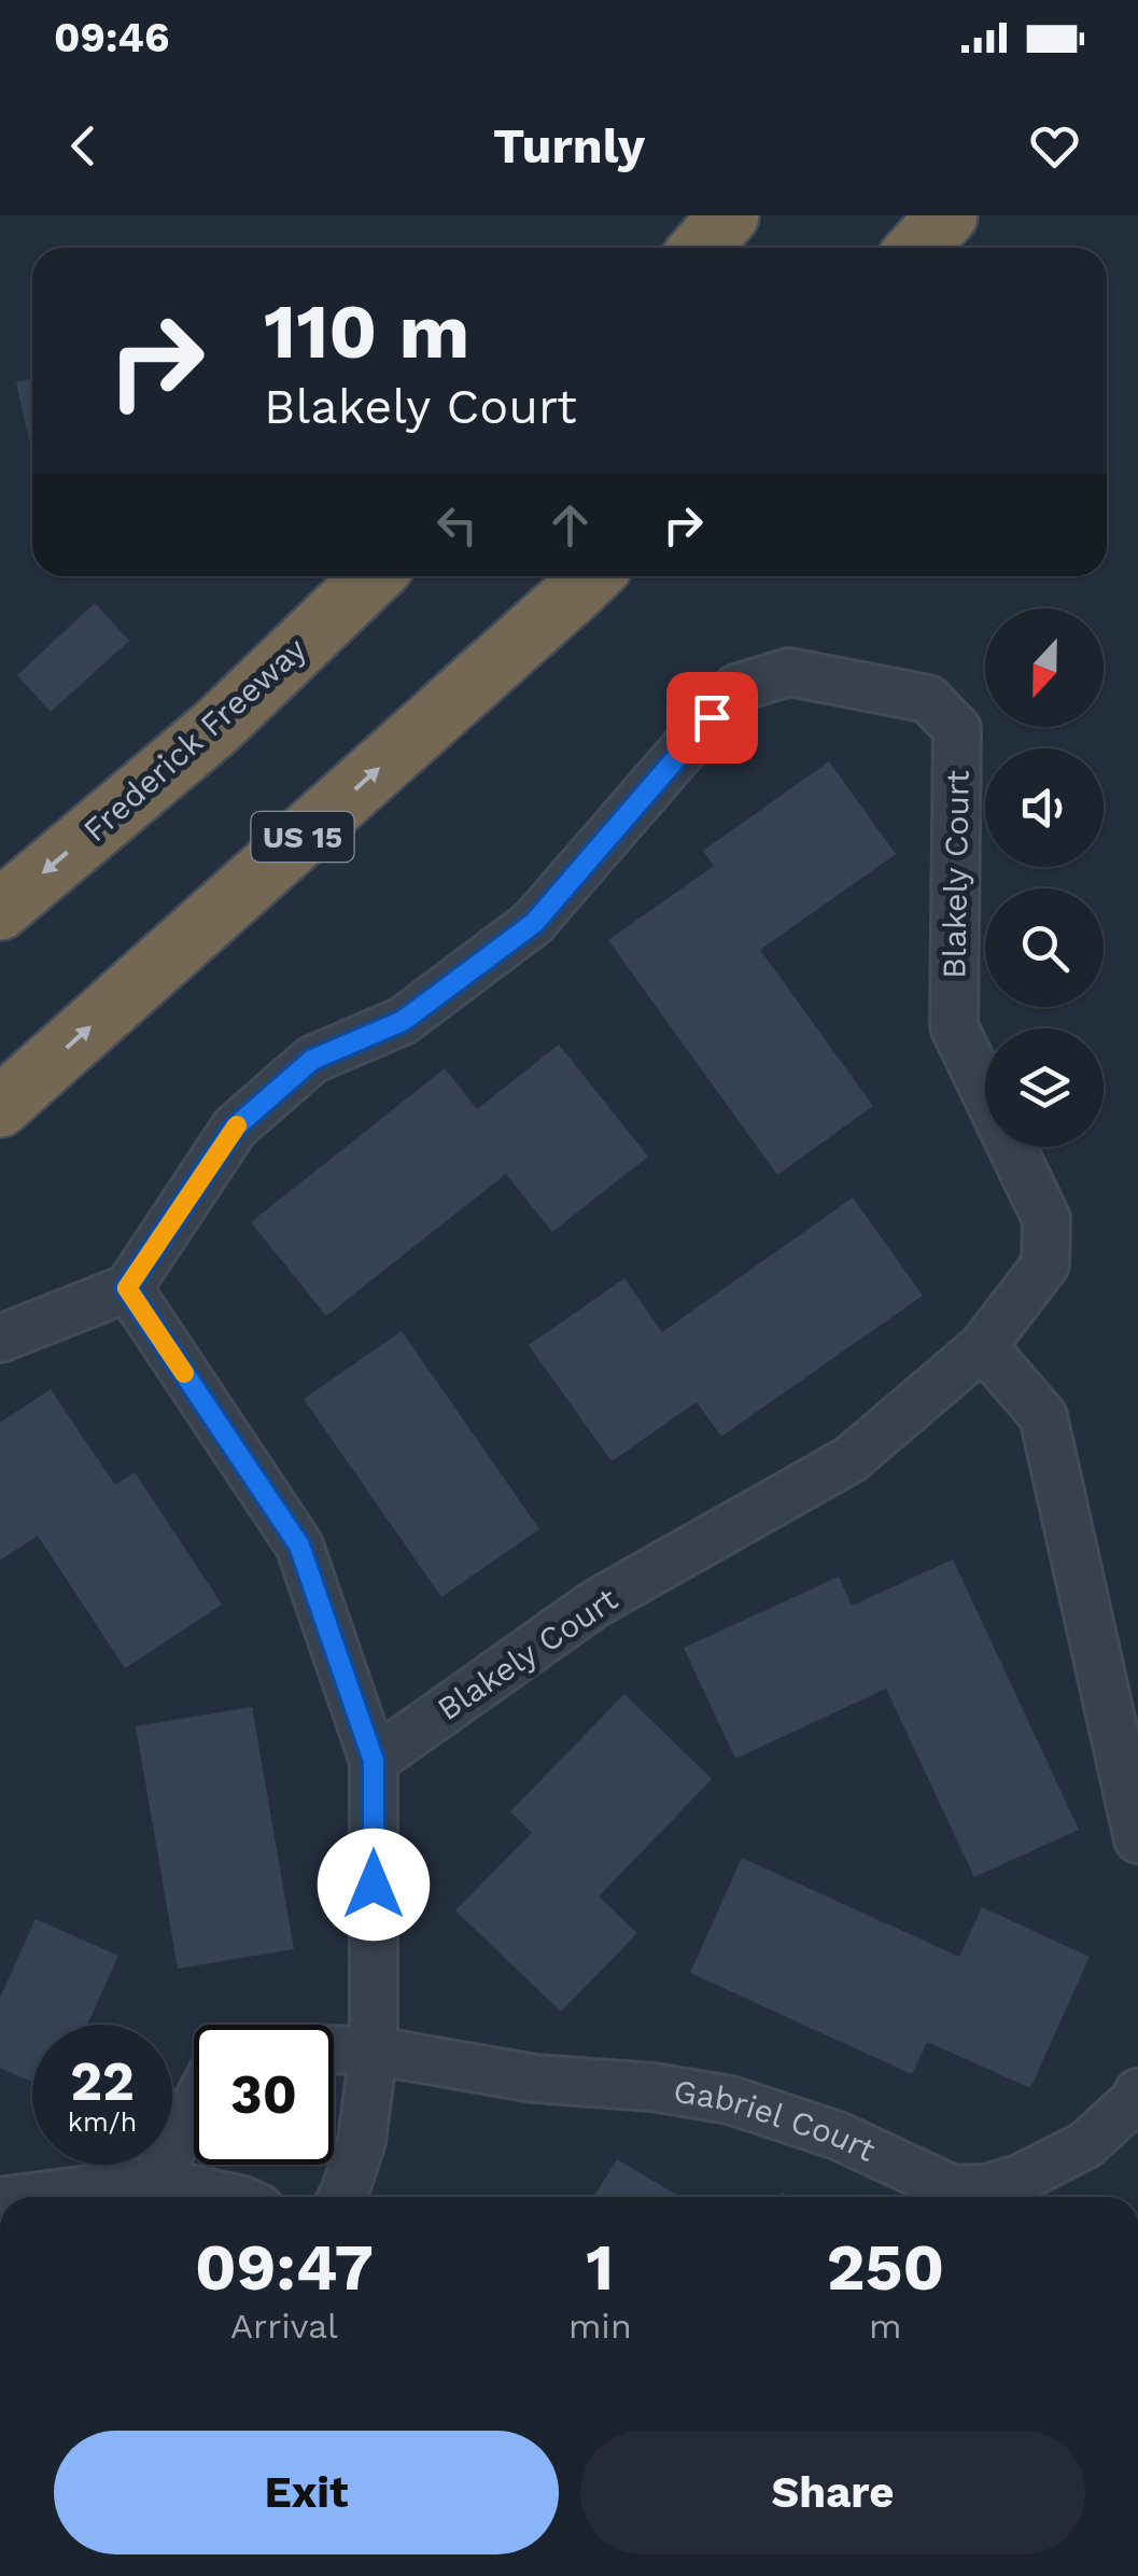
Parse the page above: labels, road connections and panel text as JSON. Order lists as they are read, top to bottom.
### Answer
{
  "streets": {
    "highway": ["Frederick Freeway", "US 15"],
    "street": ["Blakely Court", "Gabriel Court"]
  },
  "north": "bottom",
  "page": {
    "status": "09:46",
    "header": "Turnly",
    "turn": ["110 m", "Blakely Court"],
    "speed": "22 km/h",
    "limit": "30",
    "eta": [
      "09:47",
      "Arrival",
      "1",
      "min",
      "250",
      "m"
    ],
    "buttons": ["Exit", "Share"]
  }
}
